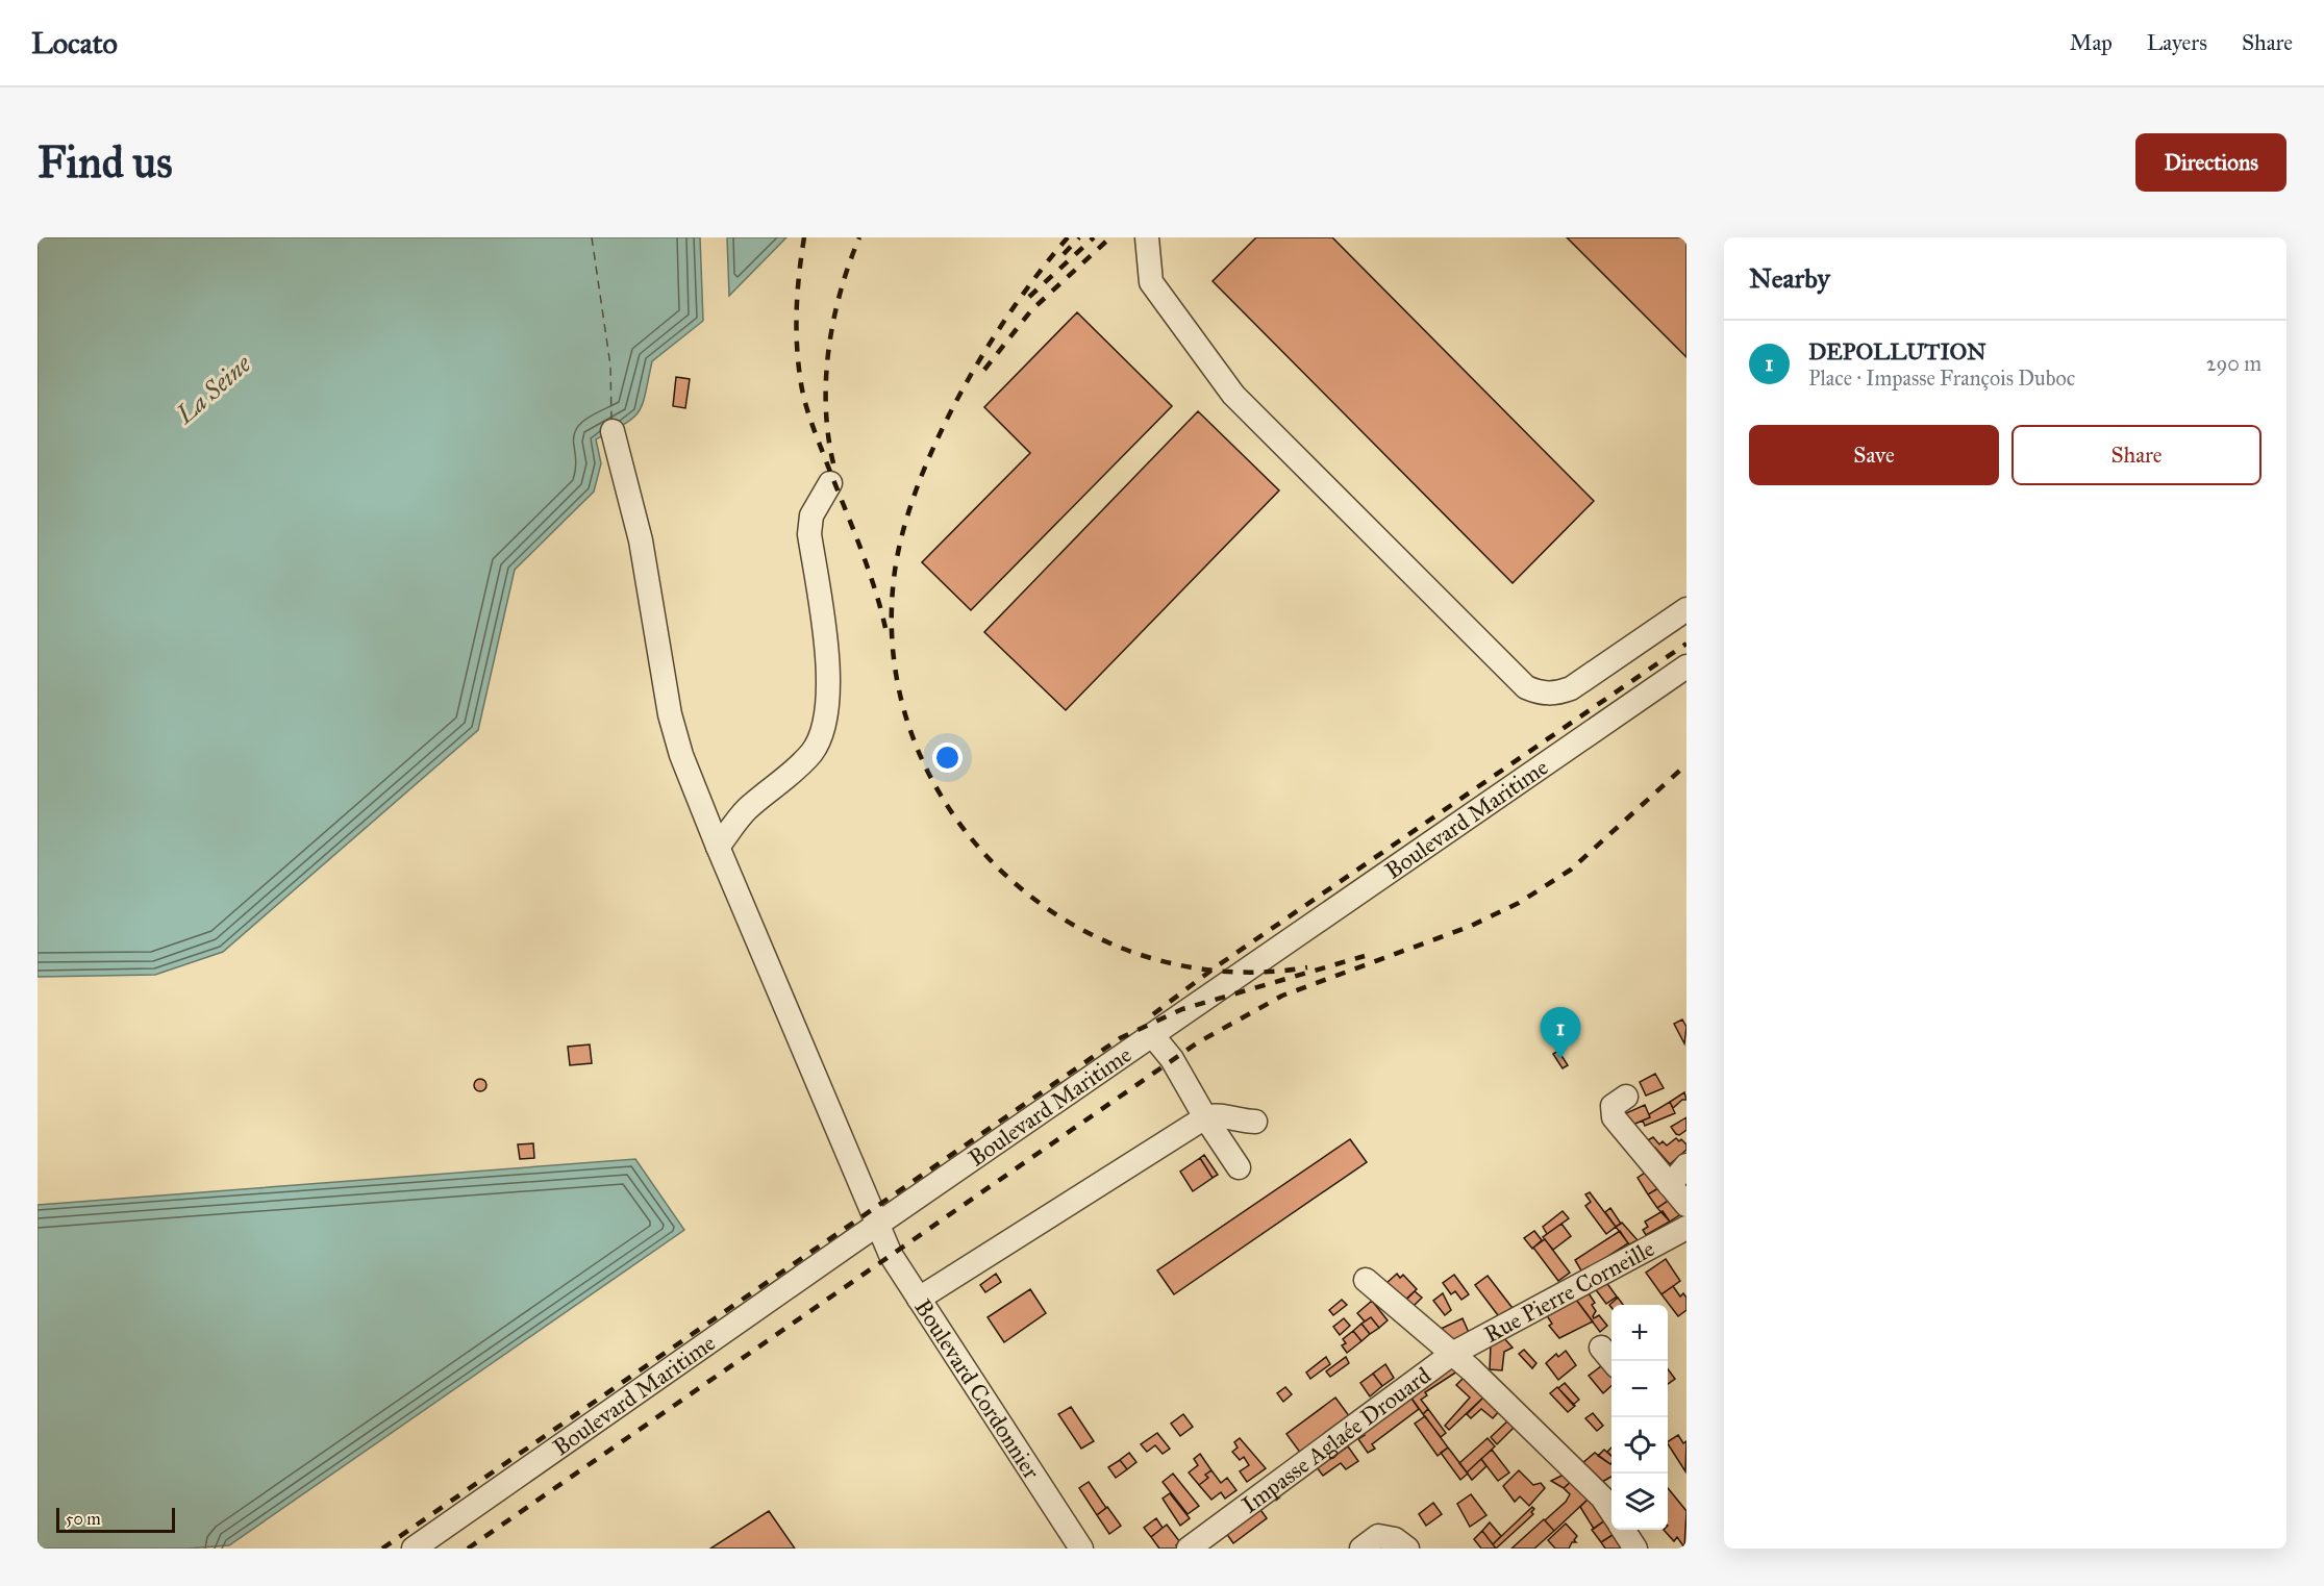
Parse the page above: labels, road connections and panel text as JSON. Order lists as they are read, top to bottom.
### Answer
{
  "streets": {
    "street": [
      "Boulevard Maritime",
      "Rue Pierre Corneille",
      "Boulevard Cordonnier",
      "Impasse Aglaée Drouard"
    ]
  },
  "crossings": [
    ["Boulevard Maritime", "Boulevard Cordonnier"],
    ["Rue Pierre Corneille", "Impasse Aglaée Drouard"]
  ],
  "water": ["La Seine"],
  "scale_bar": "50 m",
  "page": {
    "header": "Locato",
    "nav": ["Map", "Layers", "Share"],
    "buttons": [
      "Directions",
      ["Save", "Share"]
    ],
    "title": "Find us",
    "heading": "Nearby",
    "list": [
      {
        "mark": "1",
        "name": "DEPOLLUTION",
        "note": "Place · Impasse François Duboc",
        "value": "290 m"
      }
    ],
    "pins": "1",
    "map_buttons": ["+", "−"],
    "scale": "50 m"
  }
}
